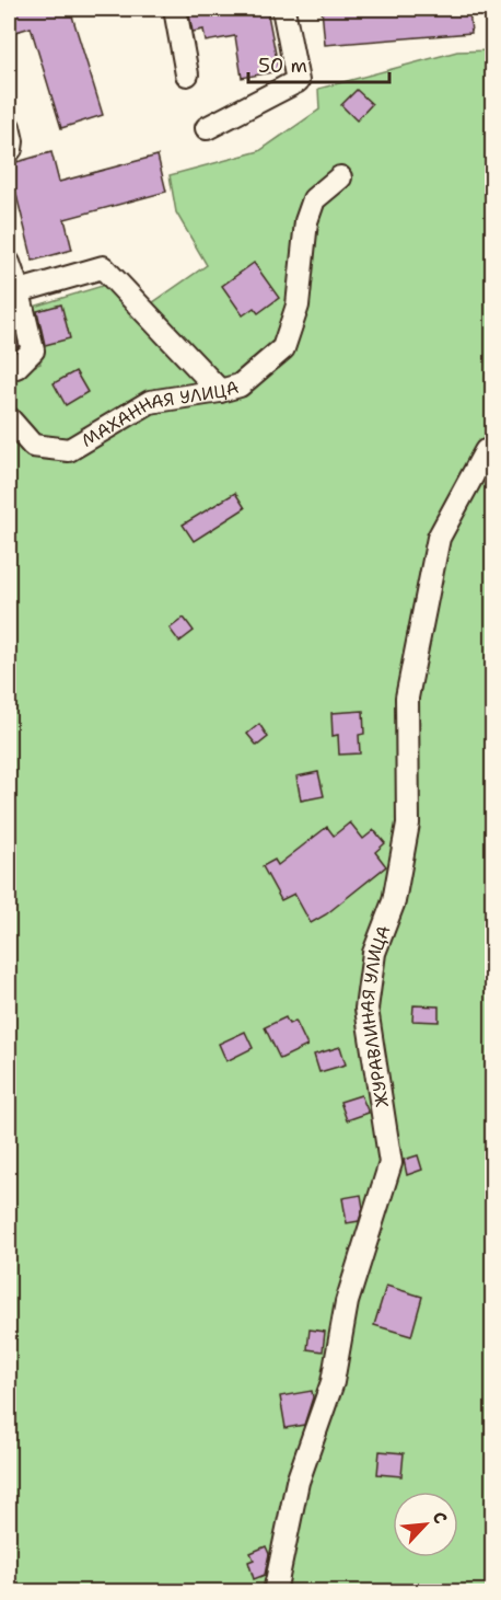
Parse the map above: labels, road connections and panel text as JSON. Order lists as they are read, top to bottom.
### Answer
{
  "streets": {
    "street": ["МАХАННАЯ УЛИЦА", "ЖУРАВЛИНАЯ УЛИЦА"]
  },
  "scale_bar": "50 m",
  "north": "top right"
}
